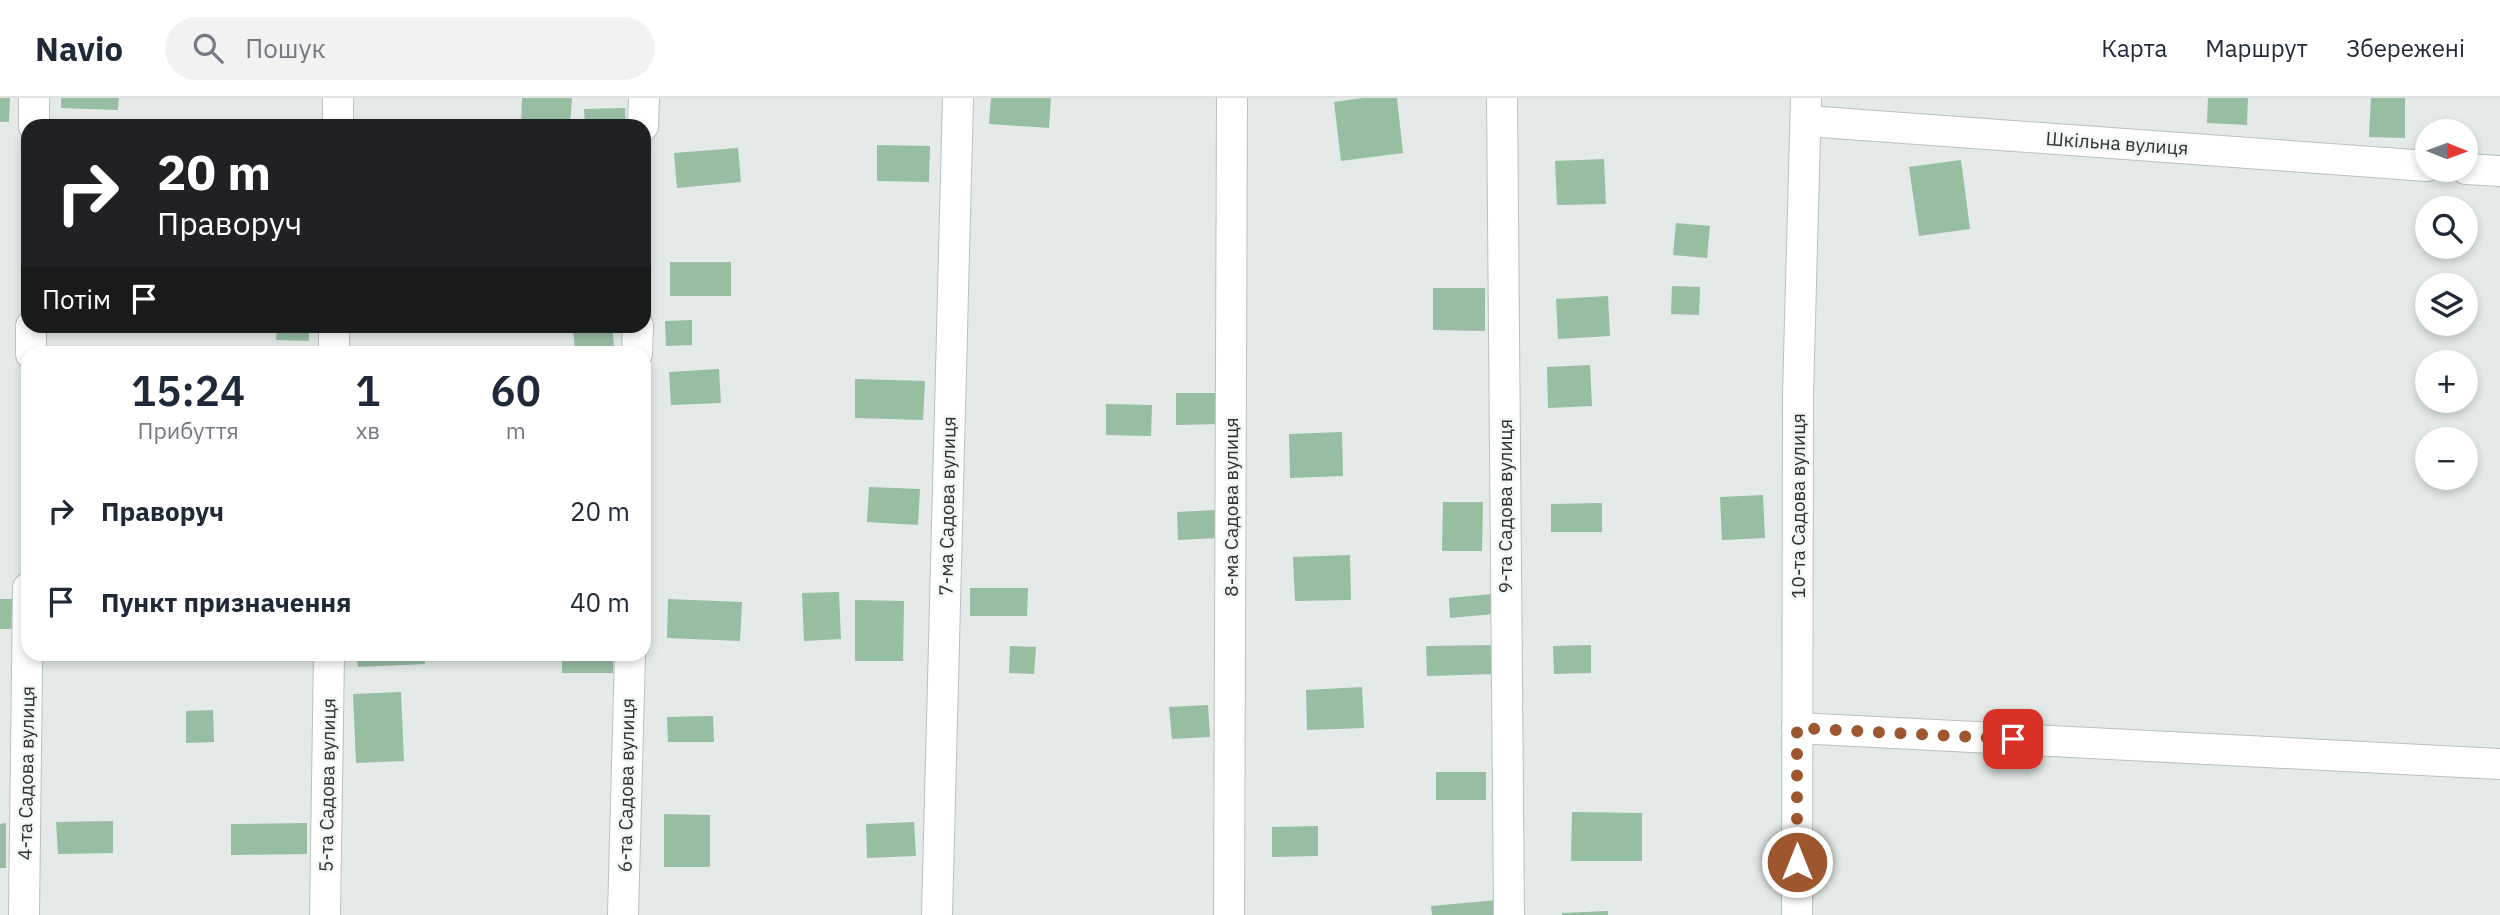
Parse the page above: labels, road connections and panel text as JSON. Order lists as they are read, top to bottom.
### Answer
{
  "streets": {
    "street": [
      "Шкільна вулиця",
      "7-ма Садова вулиця",
      "9-та Садова вулиця",
      "10-та Садова вулиця",
      "8-ма Садова вулиця",
      "4-та Садова вулиця",
      "5-та Садова вулиця",
      "6-та Садова вулиця"
    ]
  },
  "crossings": [
    ["Шкільна вулиця", "10-та Садова вулиця"]
  ],
  "north": "right",
  "page": {
    "header": "Navio",
    "search": "Пошук",
    "nav": ["Карта", "Маршрут", "Збережені"],
    "map_buttons": ["+", "−"],
    "turn": ["20 m", "Праворуч"],
    "then": "Потім",
    "eta": [
      "15:24",
      "Прибуття",
      "1",
      "хв",
      "60",
      "m"
    ],
    "list": [
      {
        "name": "Праворуч",
        "value": "20 m"
      },
      {
        "name": "Пункт призначення",
        "value": "40 m"
      }
    ]
  }
}
